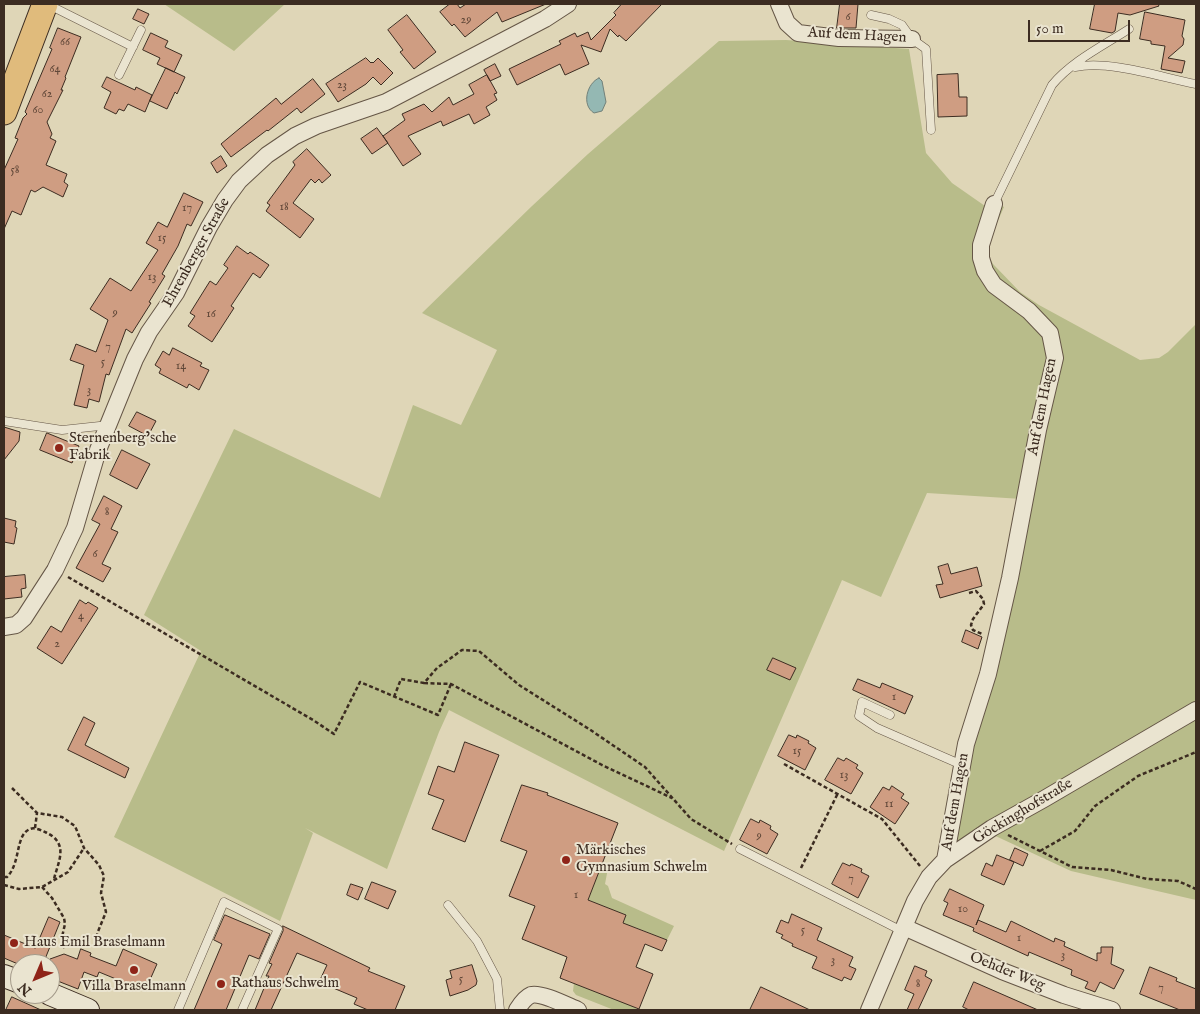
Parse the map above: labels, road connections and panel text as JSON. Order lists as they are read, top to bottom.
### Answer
{
  "streets": {
    "street": [
      "Auf dem Hagen",
      "Ehrenberger Straße",
      "Göckinghofstraße",
      "Oehder Weg"
    ]
  },
  "crossings": [
    ["Auf dem Hagen", "Göckinghofstraße"],
    ["Göckinghofstraße", "Oehder Weg"]
  ],
  "places": [
    "Sternenberg’sche Fabrik",
    "Märkisches Gymnasium Schwelm",
    "Haus Emil Braselmann",
    "Villa Braselmann",
    "Rathaus Schwelm"
  ],
  "house_numbers": [
    "6",
    "29",
    "66",
    "64",
    "23",
    "62",
    "60",
    "58",
    "18",
    "17",
    "15",
    "13",
    "9",
    "16",
    "7",
    "5",
    "14",
    "3",
    "8",
    "6",
    "4",
    "2",
    "1",
    "15",
    "13",
    "11",
    "9",
    "7",
    "1",
    "10",
    "5",
    "1",
    "3",
    "3",
    "5",
    "8",
    "7"
  ],
  "scale_bar": "50 m",
  "north": "bottom left"
}
